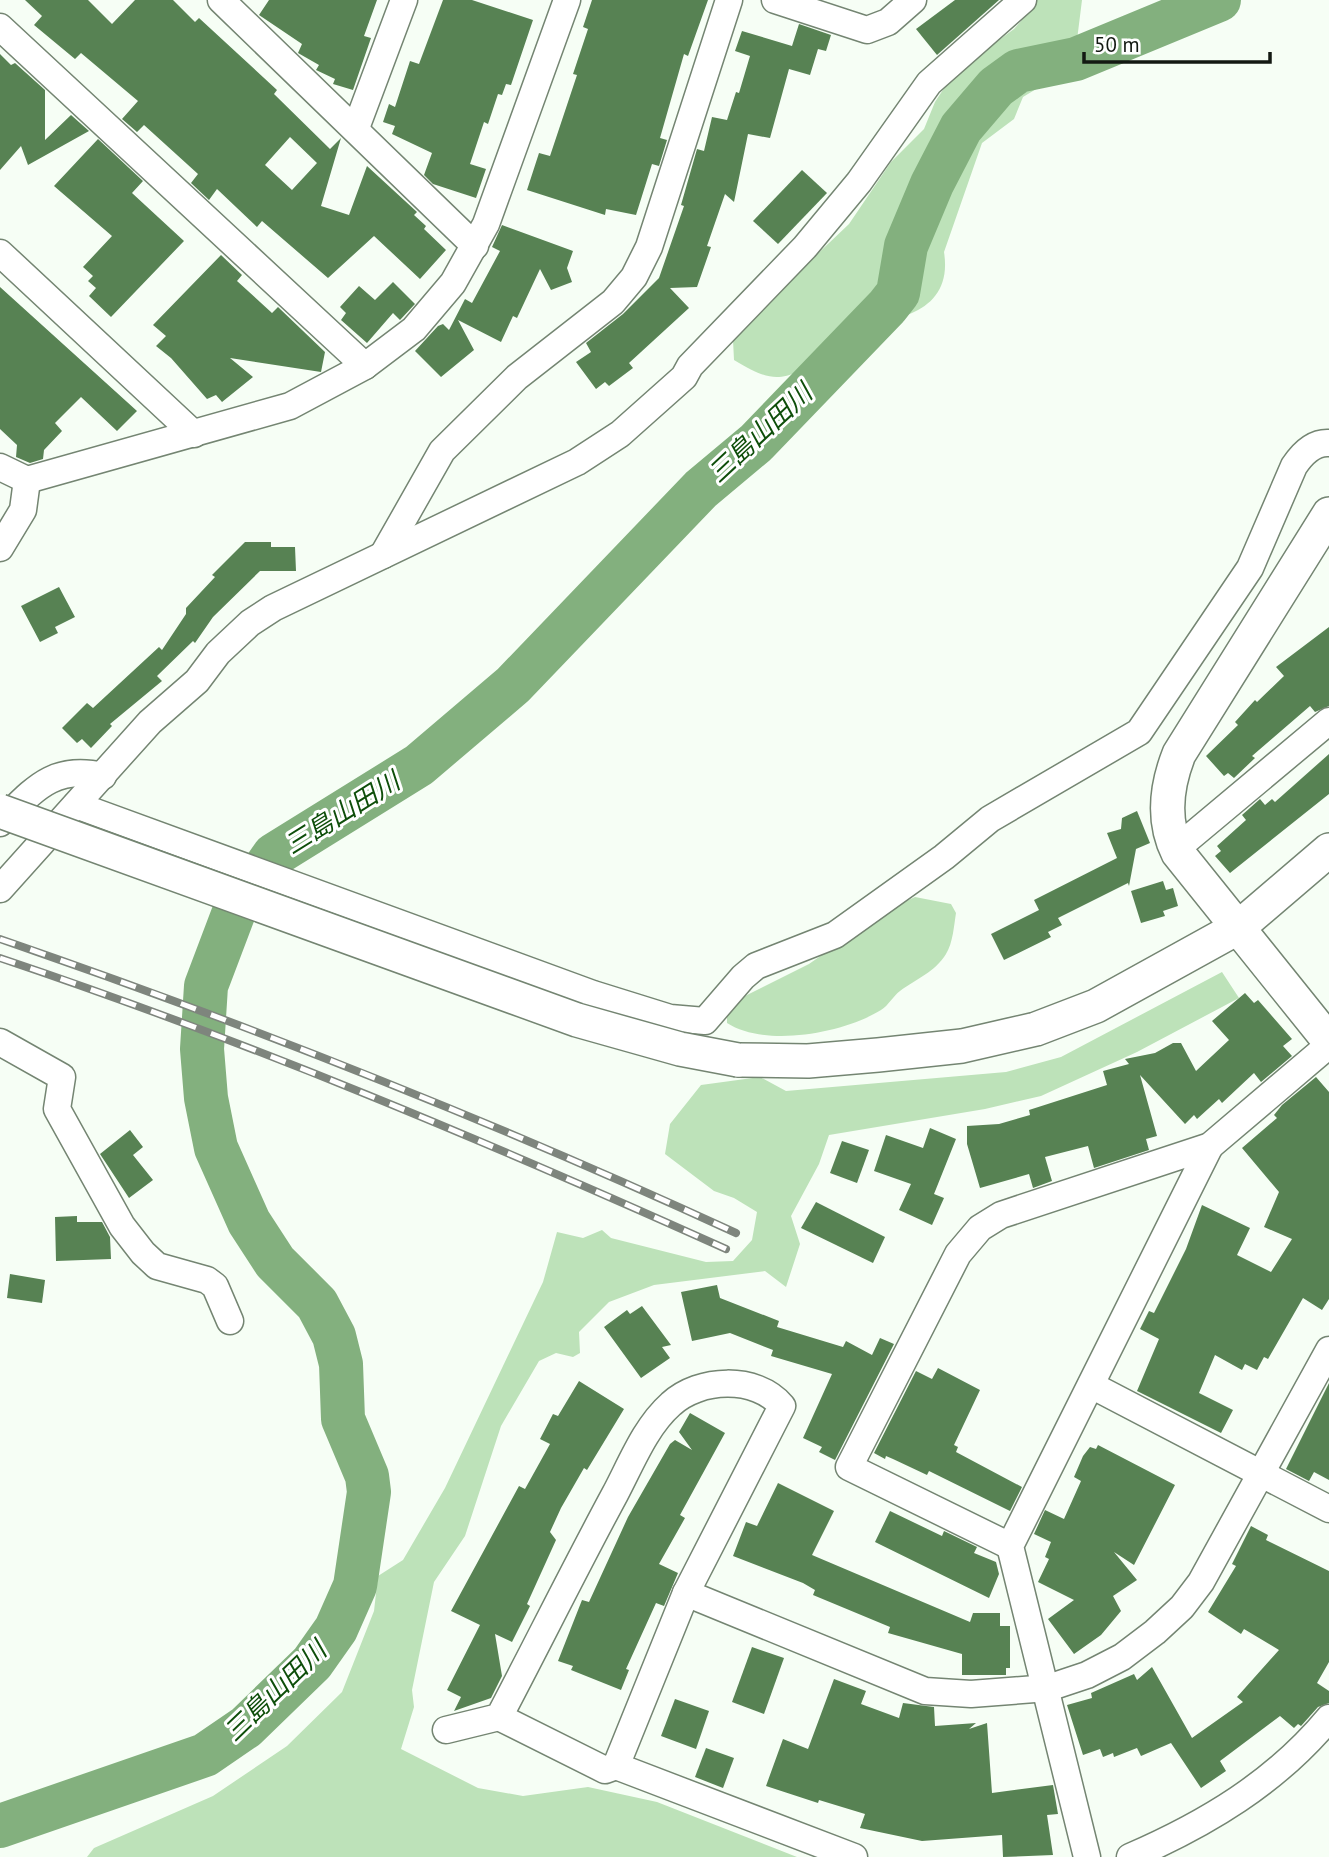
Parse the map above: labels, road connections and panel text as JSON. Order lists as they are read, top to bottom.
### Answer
{
  "water": ["三島山田川"],
  "scale_bar": "50 m"
}
